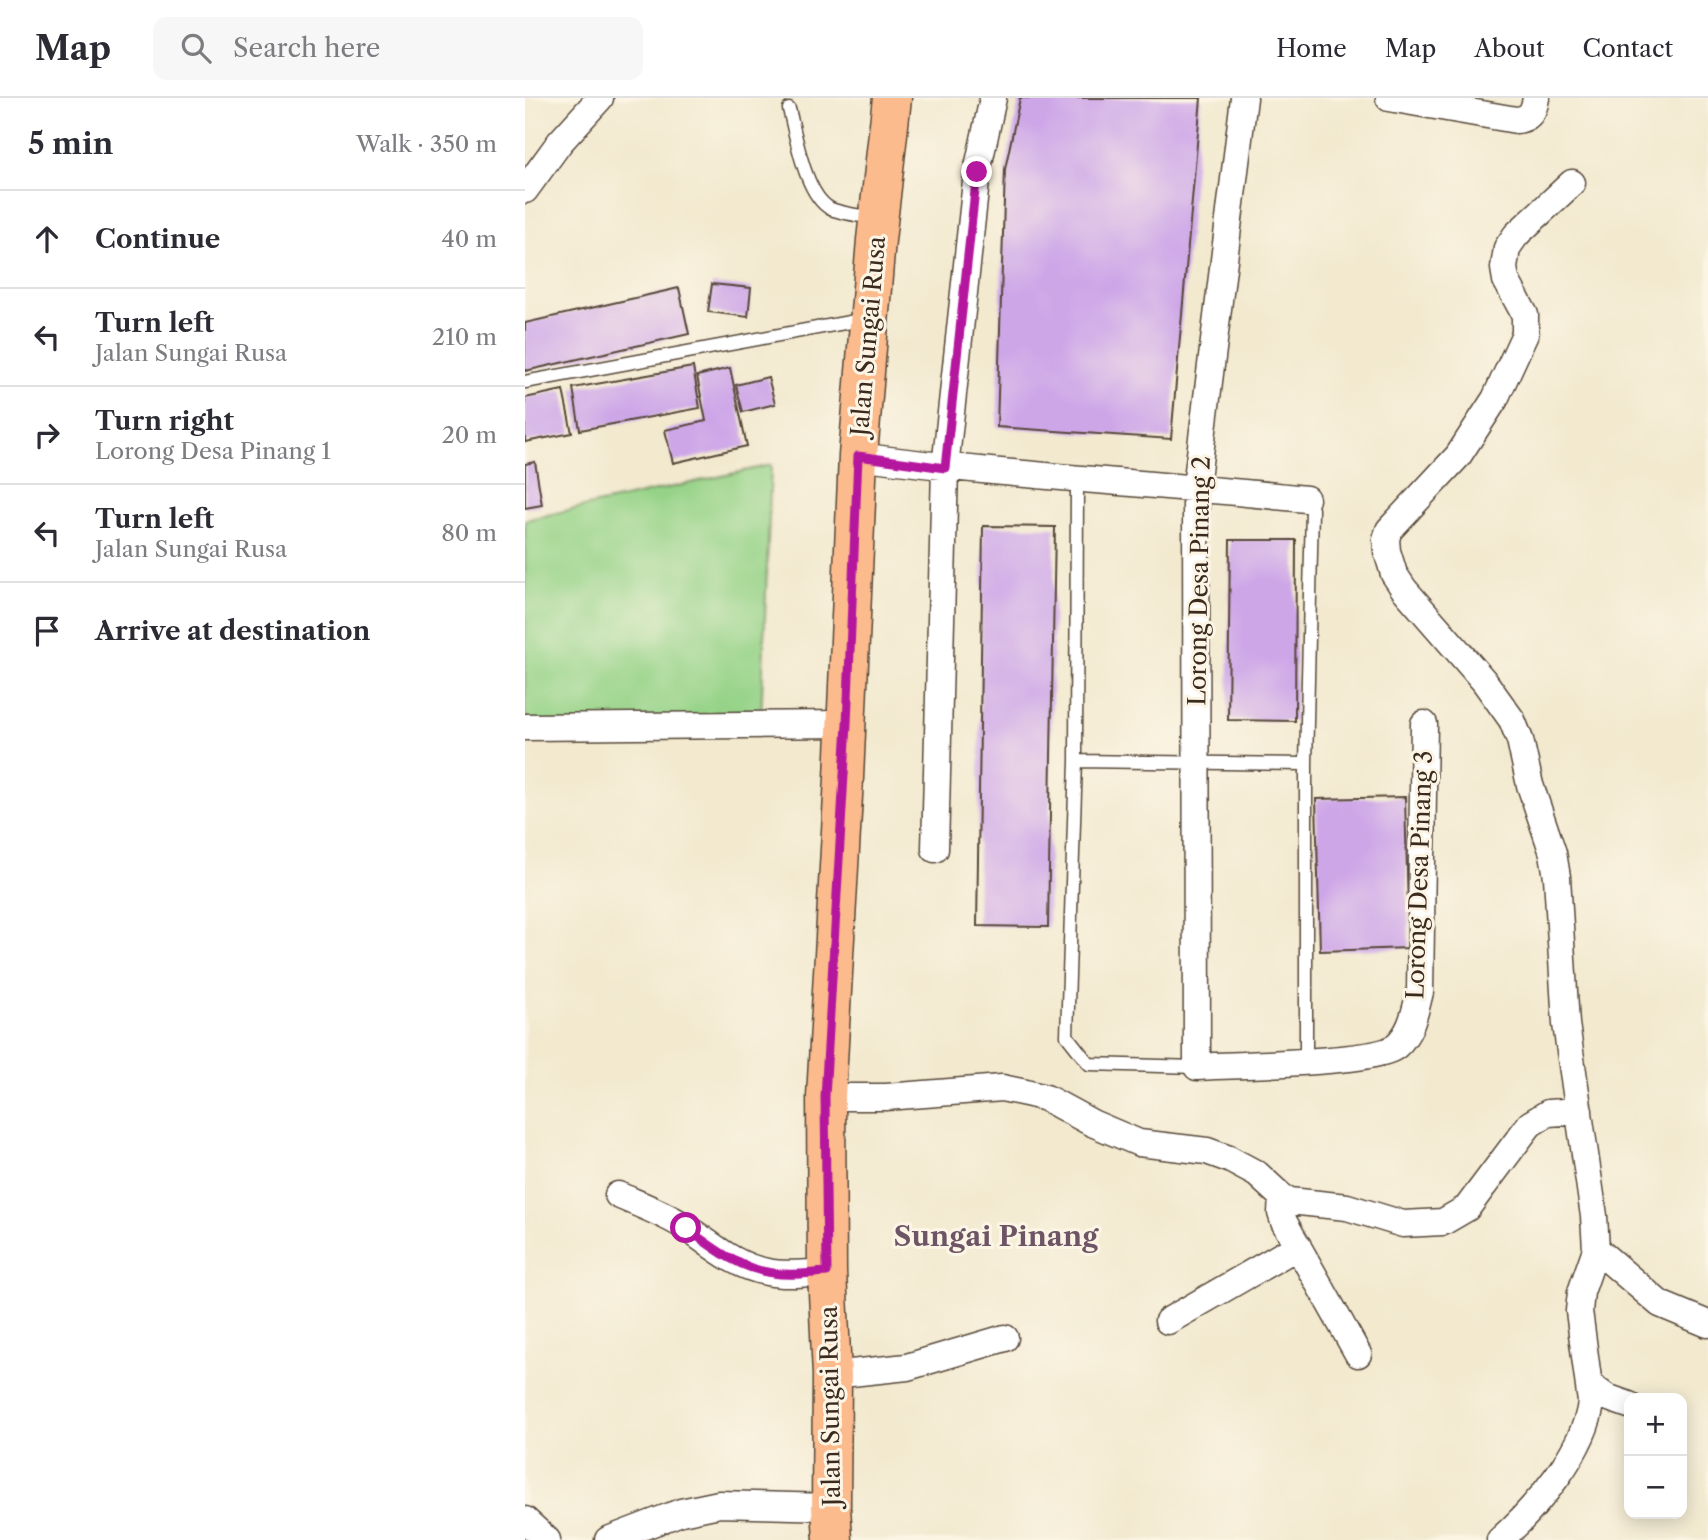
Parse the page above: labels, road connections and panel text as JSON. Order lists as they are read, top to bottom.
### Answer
{
  "streets": {
    "main road": ["Jalan Sungai Rusa"],
    "street": ["Lorong Desa Pinang 2", "Lorong Desa Pinang 3"]
  },
  "crossings": [
    ["Lorong Desa Pinang 2", "Lorong Desa Pinang 3"]
  ],
  "districts": ["Sungai Pinang"],
  "page": {
    "header": "Map",
    "search": "Search here",
    "nav": [
      "Home",
      "Map",
      "About",
      "Contact"
    ],
    "heading": ["5 min", "Walk · 350 m"],
    "list": [
      ["Continue", "40 m"],
      ["Turn left", "Jalan Sungai Rusa", "210 m"],
      ["Turn right", "Lorong Desa Pinang 1", "20 m"],
      ["Turn left", "Jalan Sungai Rusa", "80 m"],
      "Arrive at destination"
    ],
    "map_buttons": ["+", "−"]
  }
}
